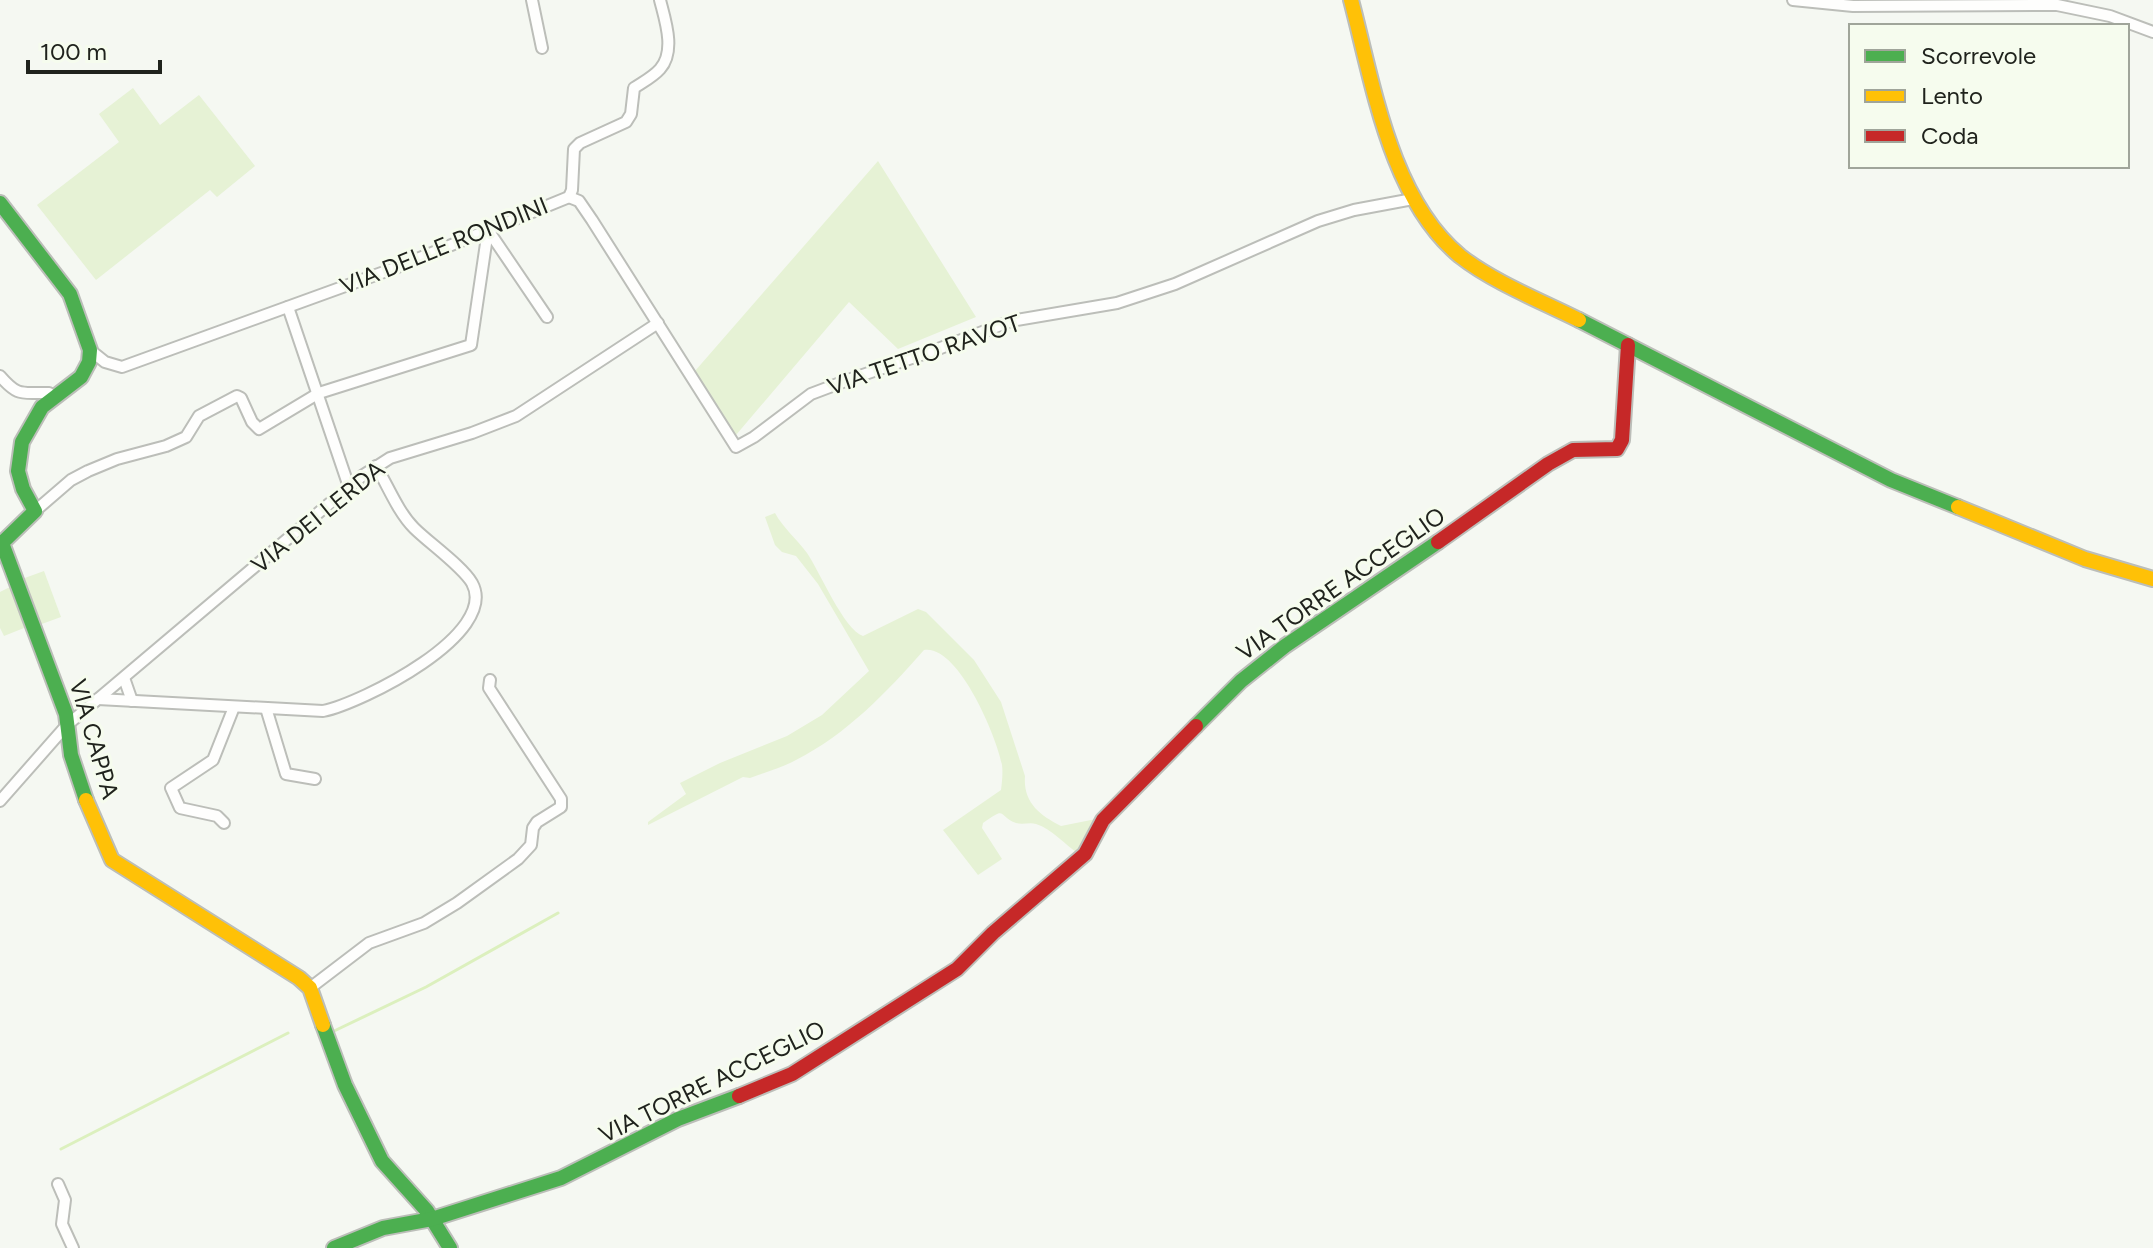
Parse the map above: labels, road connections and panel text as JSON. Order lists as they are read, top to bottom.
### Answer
{
  "streets": {
    "street": [
      "VIA DELLE RONDINI",
      "VIA TETTO RAVOT",
      "VIA DEI LERDA",
      "VIA TORRE ACCEGLIO",
      "VIA CAPPA"
    ]
  },
  "crossings": [
    ["VIA DELLE RONDINI", "VIA TETTO RAVOT"],
    ["VIA TETTO RAVOT", "VIA DEI LERDA"],
    ["VIA DEI LERDA", "VIA CAPPA"]
  ],
  "legend": ["Scorrevole", "Lento", "Coda"],
  "scale_bar": "100 m"
}
